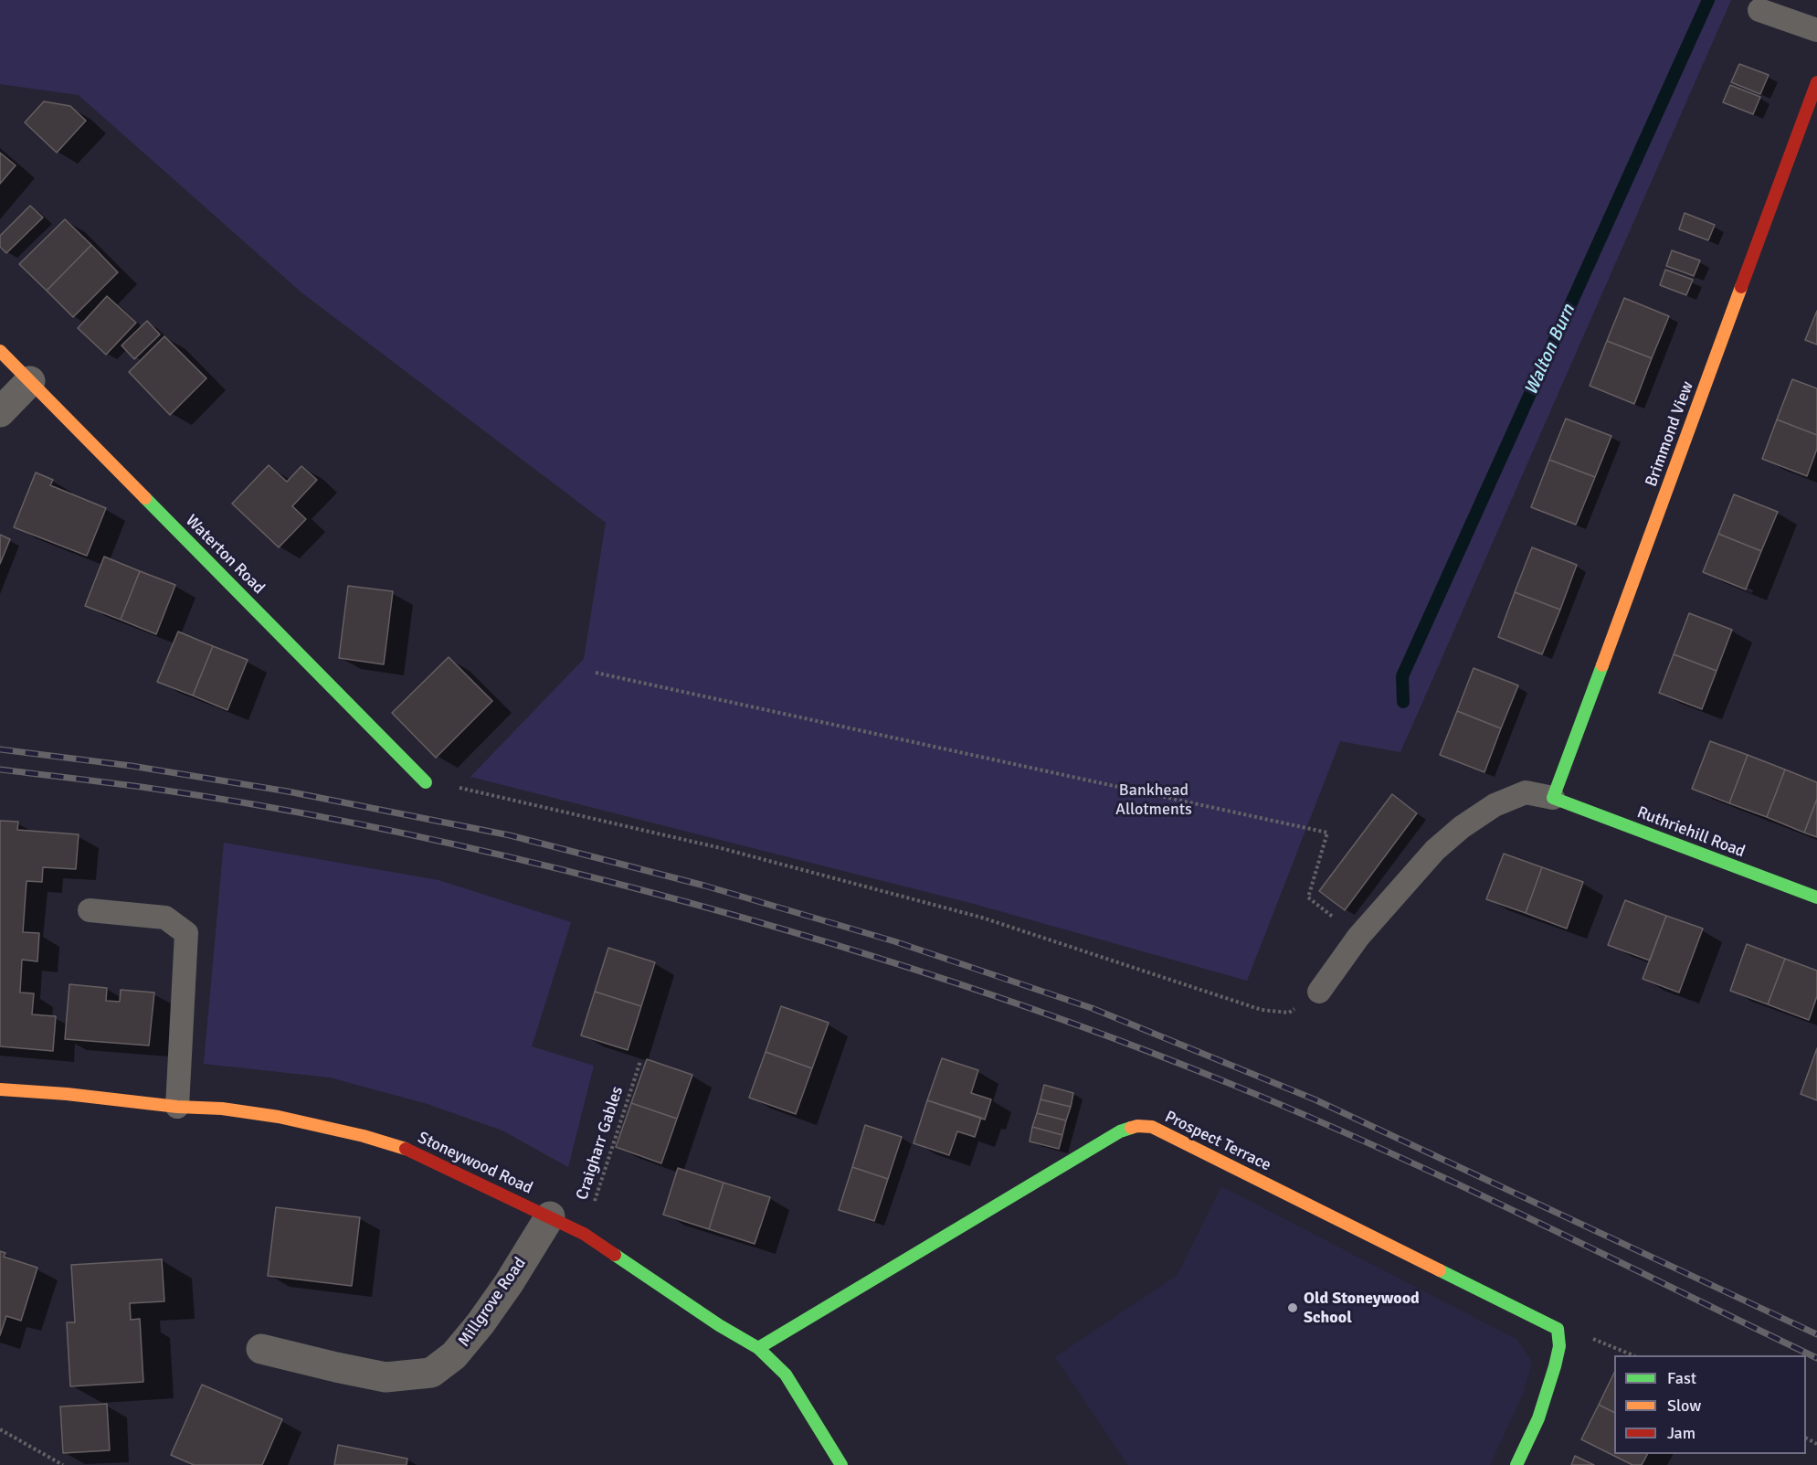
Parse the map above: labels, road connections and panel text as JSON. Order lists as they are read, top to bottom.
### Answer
{
  "streets": {
    "street": [
      "Brimmond View",
      "Waterton Road",
      "Ruthriehill Road",
      "Prospect Terrace",
      "Stoneywood Road",
      "Millgrove Road"
    ],
    "path": ["Craigharr Gables"]
  },
  "crossings": [
    ["Brimmond View", "Ruthriehill Road"],
    ["Prospect Terrace", "Stoneywood Road"],
    ["Craigharr Gables", "Stoneywood Road"],
    ["Stoneywood Road", "Millgrove Road"]
  ],
  "water": ["Walton Burn"],
  "parks": ["Bankhead Allotments"],
  "places": ["Old Stoneywood School"],
  "legend": ["Fast", "Slow", "Jam"]
}
